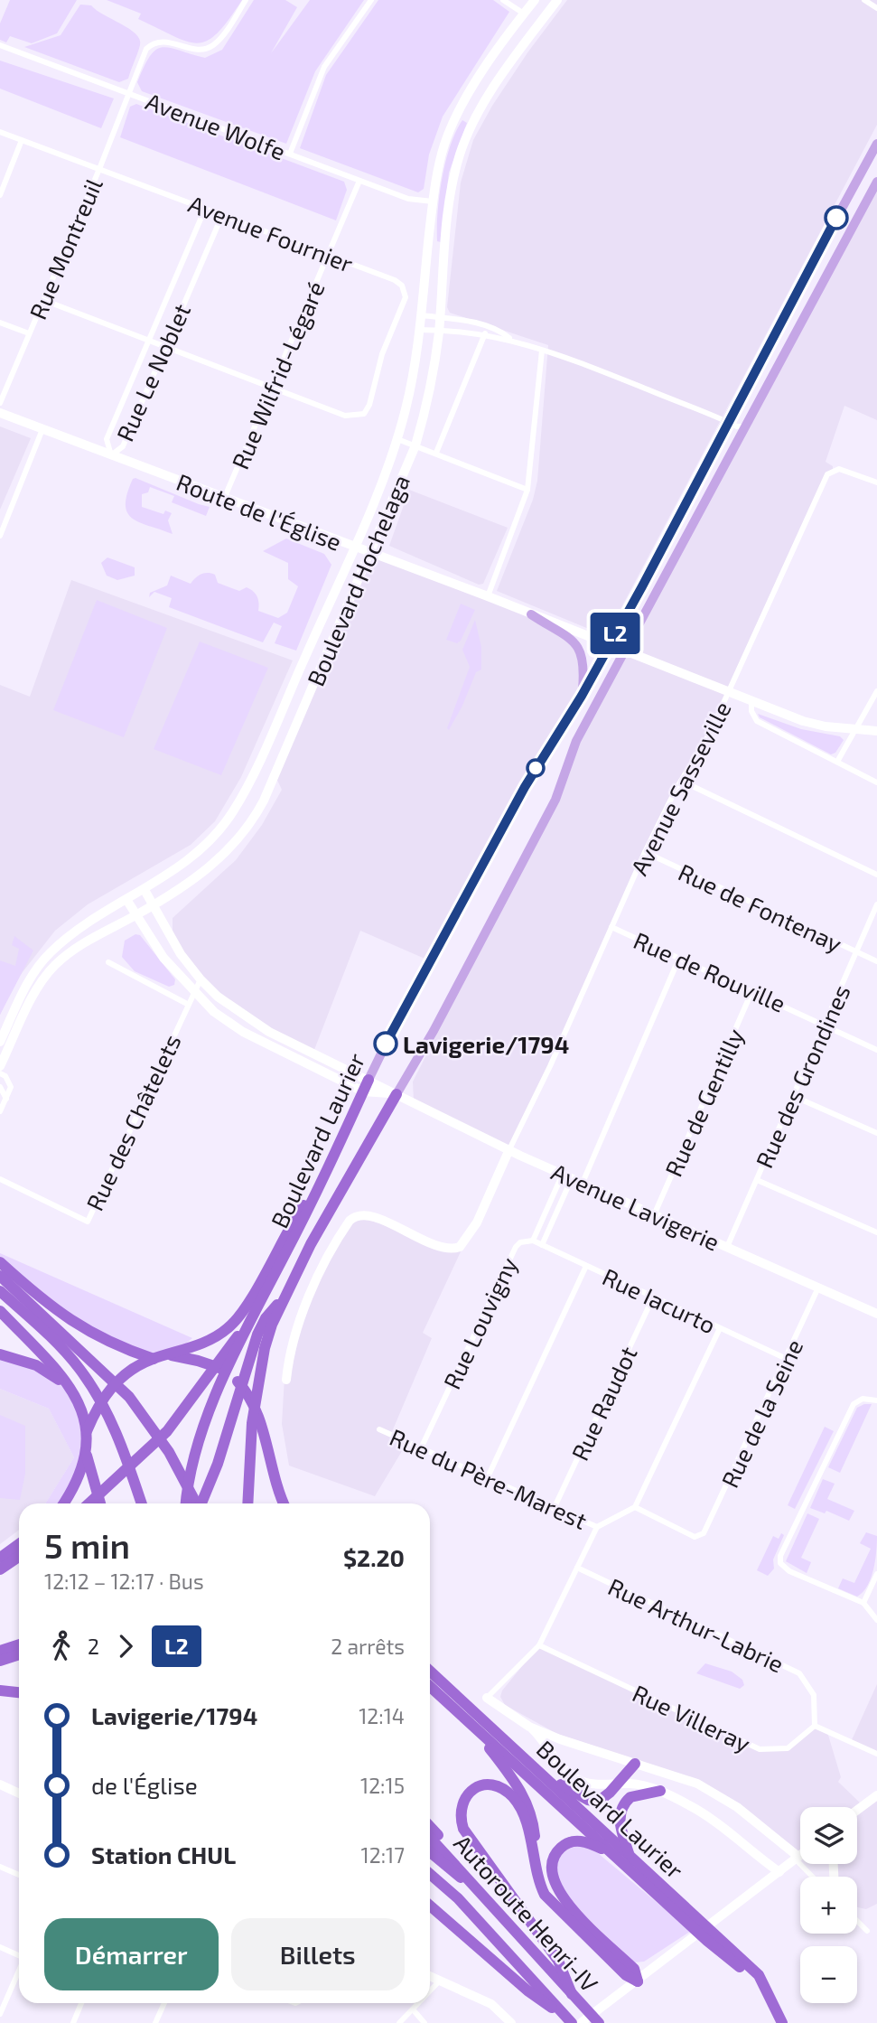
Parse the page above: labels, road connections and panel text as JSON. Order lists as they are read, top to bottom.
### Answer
{
  "streets": {
    "highway": ["Boulevard Laurier", "Autoroute Henri-IV"],
    "main road": ["Route de l'Église", "Boulevard Hochelaga", "Avenue Lavigerie"],
    "street": [
      "Avenue Wolfe",
      "Avenue Fournier",
      "Rue Montreuil",
      "Rue Le Noblet",
      "Rue Wilfrid-Légaré",
      "Avenue Sasseville",
      "Rue de Fontenay",
      "Rue de Rouville",
      "Rue des Grondines",
      "Rue de Gentilly",
      "Rue des Châtelets",
      "Rue Iacurto",
      "Rue Louvigny",
      "Rue Raudot",
      "Rue de la Seine",
      "Rue du Père-Marest",
      "Rue Arthur-Labrie",
      "Rue Villeray"
    ]
  },
  "crossings": [
    ["Avenue Wolfe", "Rue Montreuil"],
    ["Avenue Wolfe", "Rue Wilfrid-Légaré"],
    ["Avenue Wolfe", "Boulevard Hochelaga"],
    ["Avenue Fournier", "Rue Montreuil"],
    ["Avenue Fournier", "Rue Le Noblet"],
    ["Avenue Fournier", "Rue Wilfrid-Légaré"],
    ["Rue Le Noblet", "Route de l'Église"],
    ["Rue Wilfrid-Légaré", "Route de l'Église"],
    ["Route de l'Église", "Boulevard Hochelaga"],
    ["Route de l'Église", "Avenue Sasseville"],
    ["Route de l'Église", "Boulevard Laurier"],
    ["Boulevard Hochelaga", "Avenue Lavigerie"],
    ["Avenue Sasseville", "Rue de Fontenay"],
    ["Avenue Sasseville", "Rue de Rouville"],
    ["Avenue Sasseville", "Avenue Lavigerie"],
    ["Rue de Fontenay", "Rue des Grondines"],
    ["Rue de Rouville", "Rue des Grondines"],
    ["Rue de Rouville", "Rue de Gentilly"],
    ["Rue des Grondines", "Avenue Lavigerie"],
    ["Rue de Gentilly", "Avenue Lavigerie"],
    ["Rue des Châtelets", "Avenue Lavigerie"],
    ["Boulevard Laurier", "Avenue Lavigerie"],
    ["Avenue Lavigerie", "Rue Louvigny"],
    ["Avenue Lavigerie", "Rue de la Seine"],
    ["Rue Iacurto", "Rue Louvigny"],
    ["Rue Iacurto", "Rue Raudot"],
    ["Rue Iacurto", "Rue de la Seine"],
    ["Rue Louvigny", "Rue du Père-Marest"],
    ["Rue Raudot", "Rue du Père-Marest"],
    ["Rue de la Seine", "Rue du Père-Marest"],
    ["Rue Arthur-Labrie", "Rue Villeray"]
  ],
  "places": ["Lavigerie/1794"],
  "lines": ["bus line L2"],
  "page": {
    "on_map": "L2",
    "heading": ["5 min", "12:12 – 12:17 · Bus", "$2.20"],
    "legs": ["2", "L2", "2 arrêts"],
    "list": [
      {
        "name": "Lavigerie/1794",
        "value": "12:14"
      },
      {
        "name": "de l'Église",
        "value": "12:15"
      },
      {
        "name": "Station CHUL",
        "value": "12:17"
      }
    ],
    "map_buttons": ["+", "−"],
    "buttons": ["Démarrer", "Billets"]
  }
}
